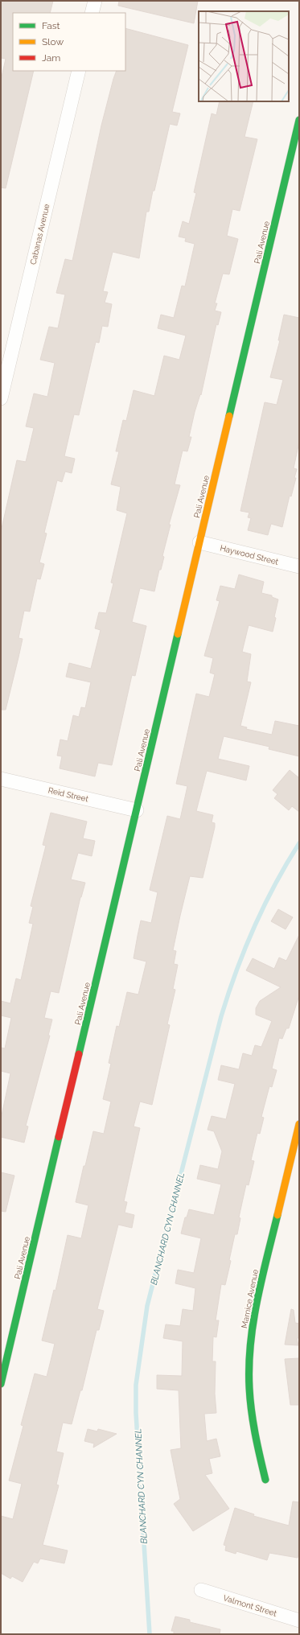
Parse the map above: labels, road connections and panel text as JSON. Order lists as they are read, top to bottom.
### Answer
{
  "streets": {
    "street": [
      "Cabanas Avenue",
      "Pali Avenue",
      "Haywood Street",
      "Reid Street",
      "Marnice Avenue",
      "Valmont Street"
    ]
  },
  "crossings": [
    ["Pali Avenue", "Haywood Street"],
    ["Pali Avenue", "Reid Street"]
  ],
  "water": ["BLANCHARD CYN CHANNEL"],
  "legend": ["Fast", "Slow", "Jam"]
}
